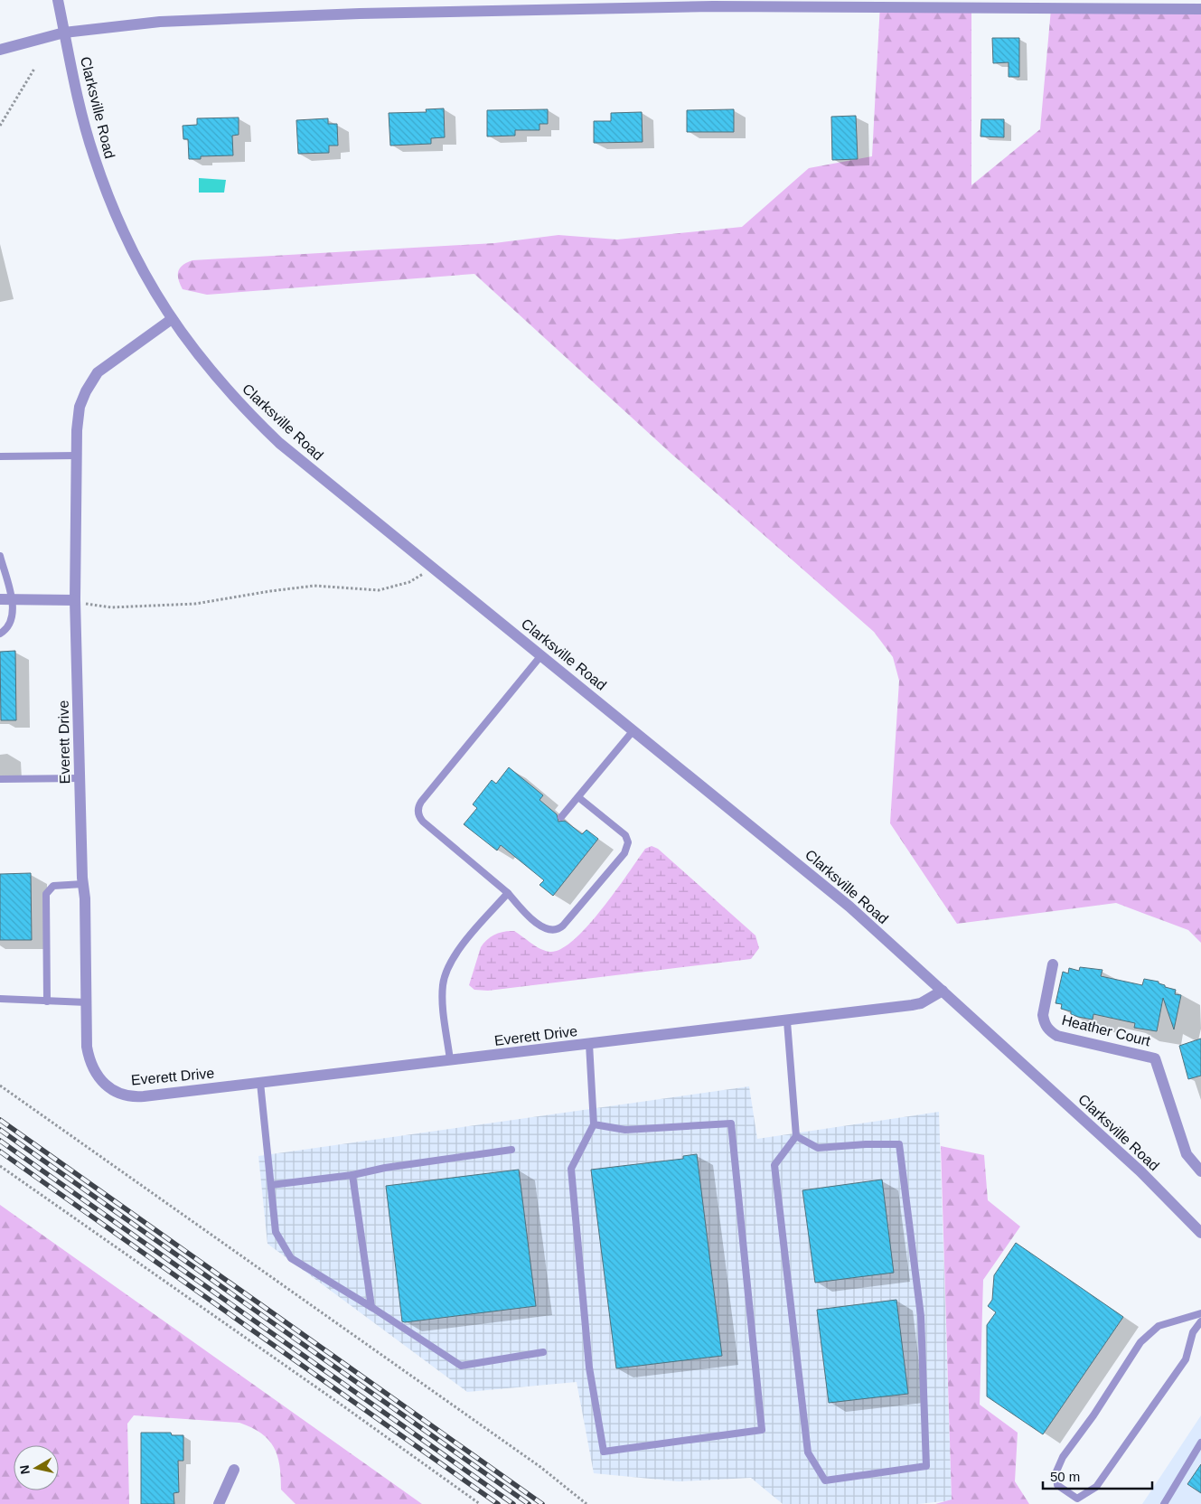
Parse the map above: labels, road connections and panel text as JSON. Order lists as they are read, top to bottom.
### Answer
{
  "streets": {
    "street": ["Clarksville Road", "Everett Drive", "Heather Court"]
  },
  "crossings": [
    ["Clarksville Road", "Everett Drive"]
  ],
  "scale_bar": "50 m",
  "north": "left"
}
